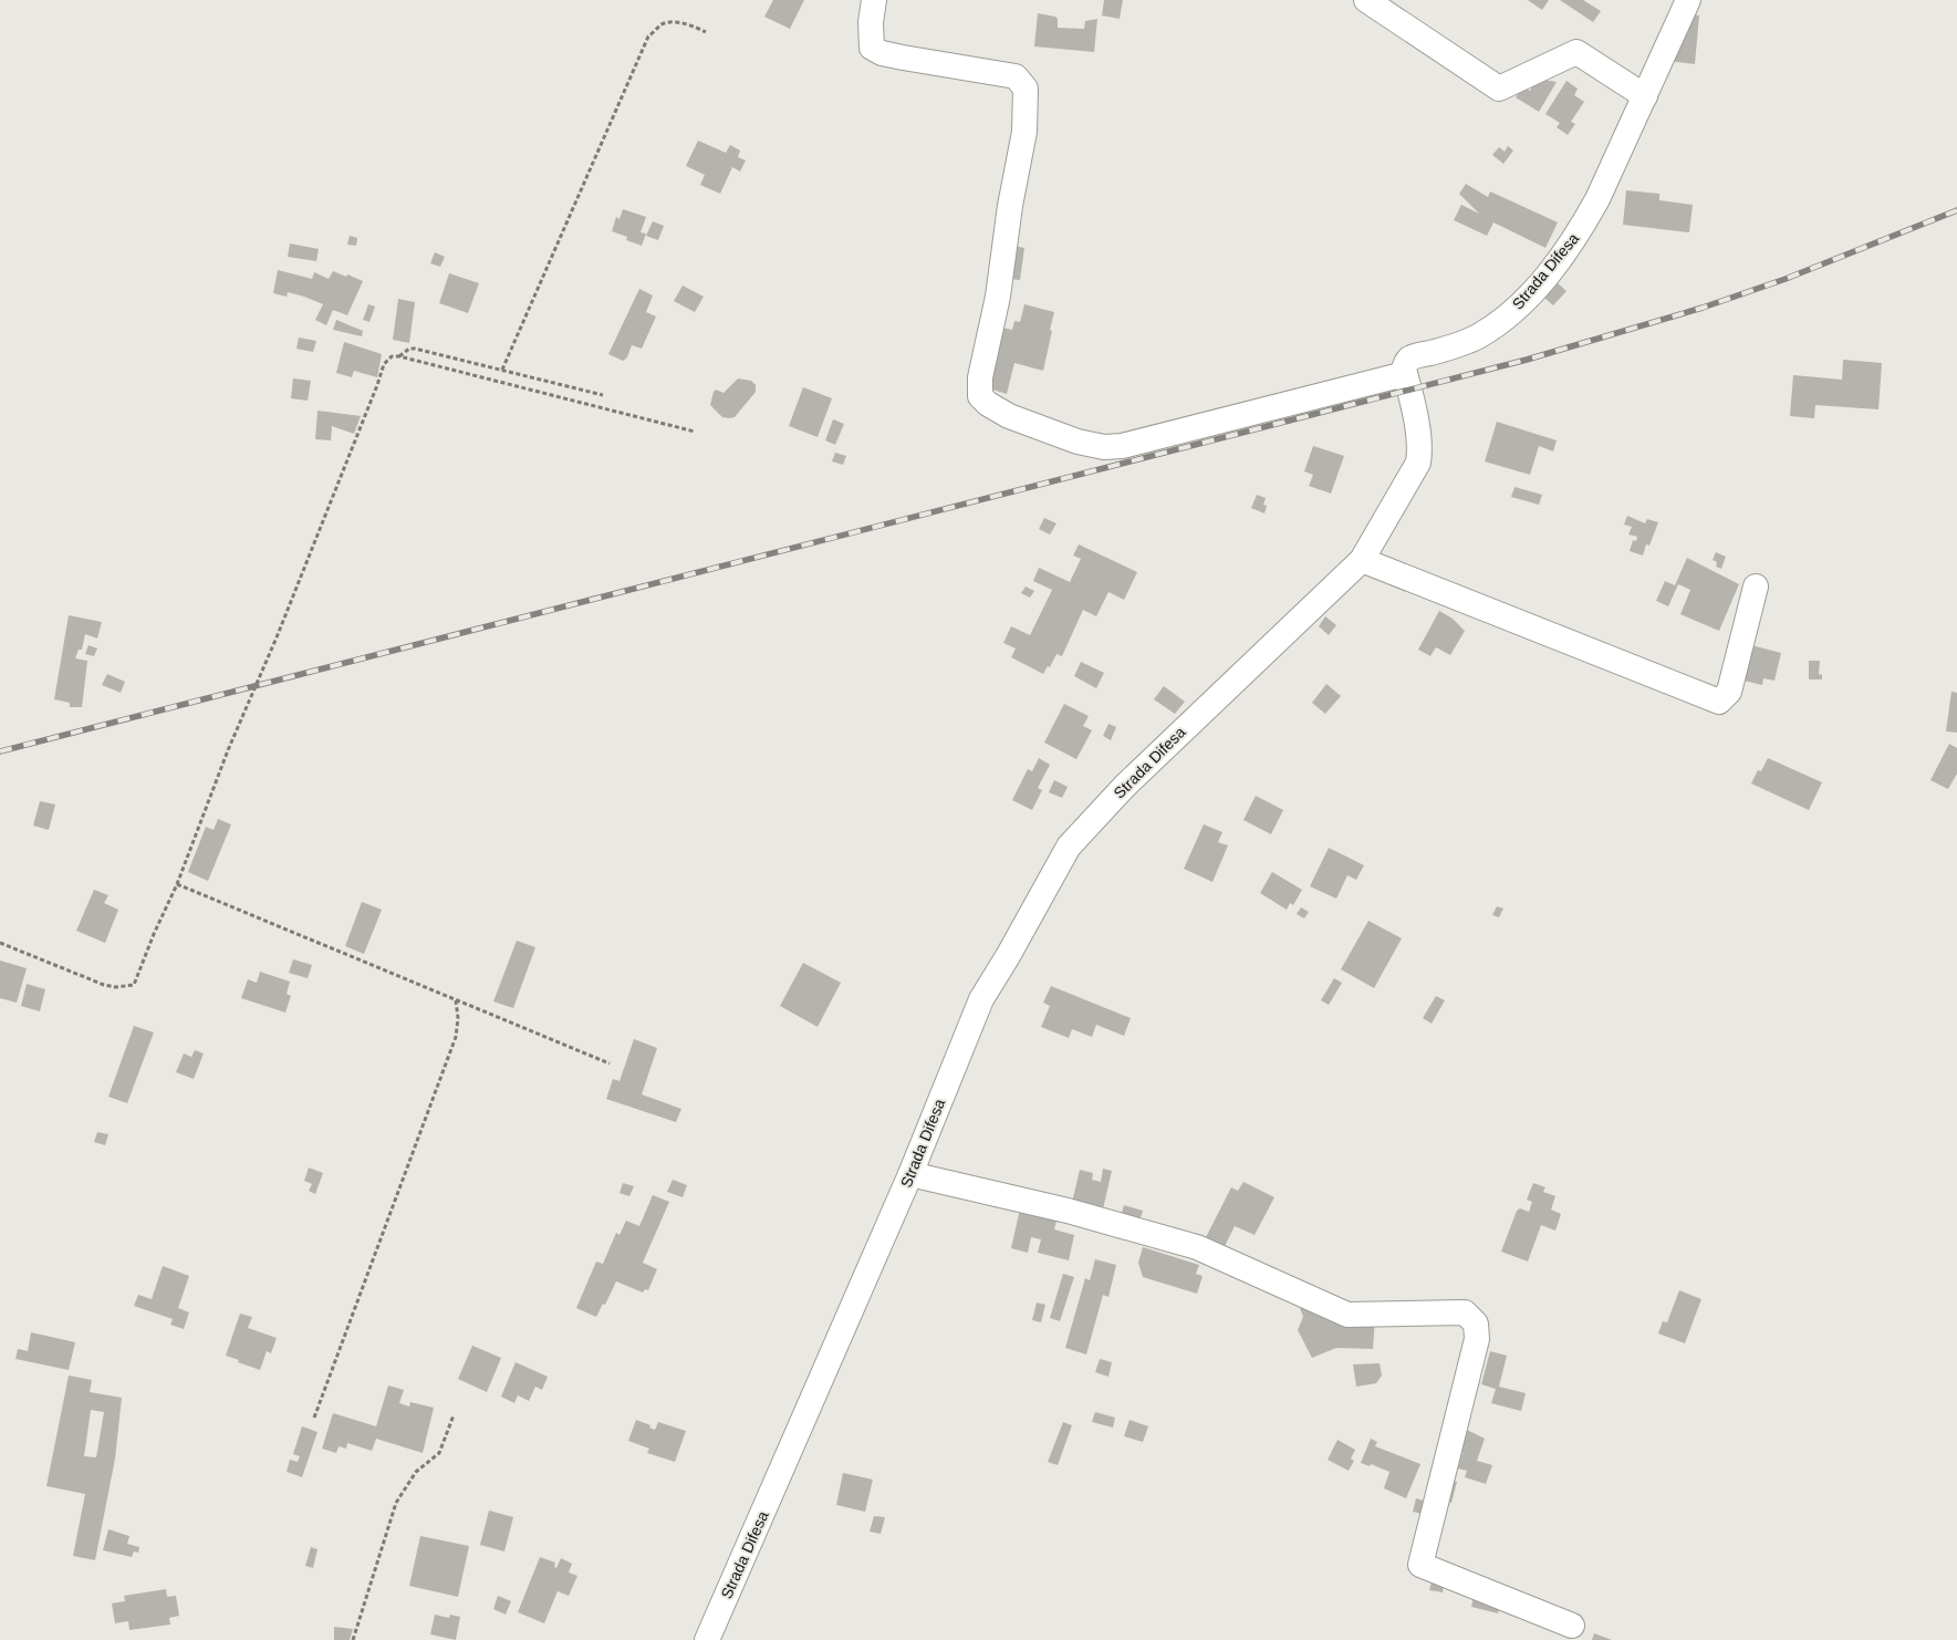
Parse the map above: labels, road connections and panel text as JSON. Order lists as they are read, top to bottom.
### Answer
{
  "streets": {
    "street": ["Strada Difesa"]
  }
}
